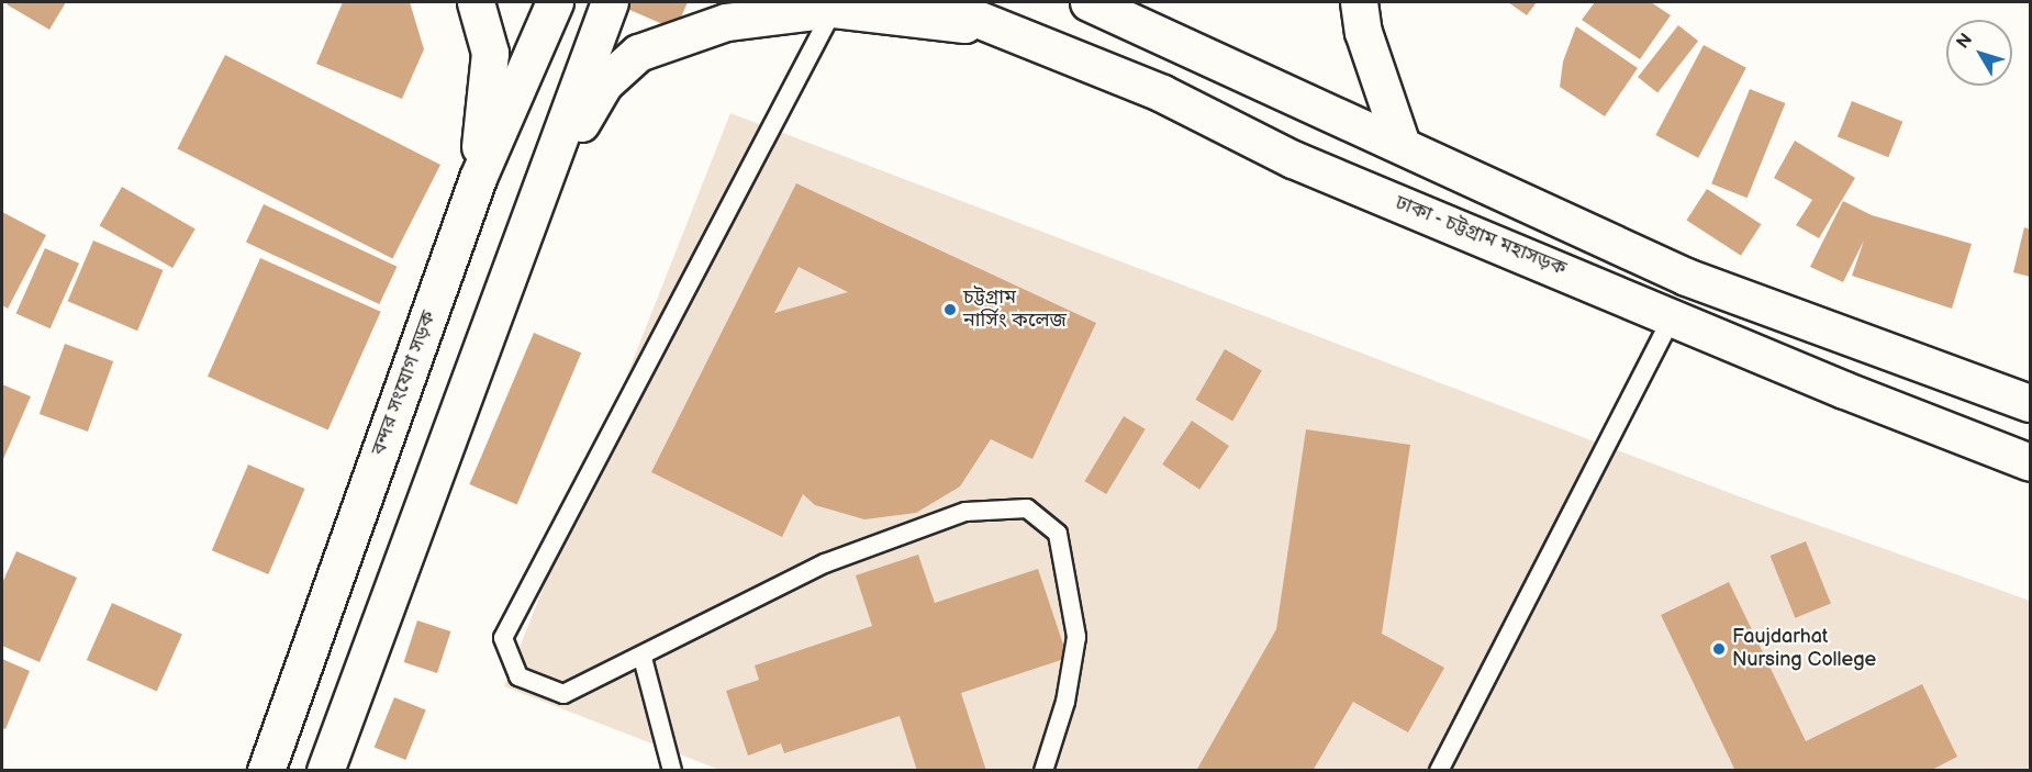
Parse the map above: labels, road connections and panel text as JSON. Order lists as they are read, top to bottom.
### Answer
{
  "streets": {
    "main road": ["ঢাকা - চট্টগ্রাম মহাসড়ক", "বন্দর সংযোগ সড়ক"]
  },
  "places": ["চট্টগ্রাম নার্সিং কলেজ", "Faujdarhat Nursing College"],
  "north": "top left"
}
